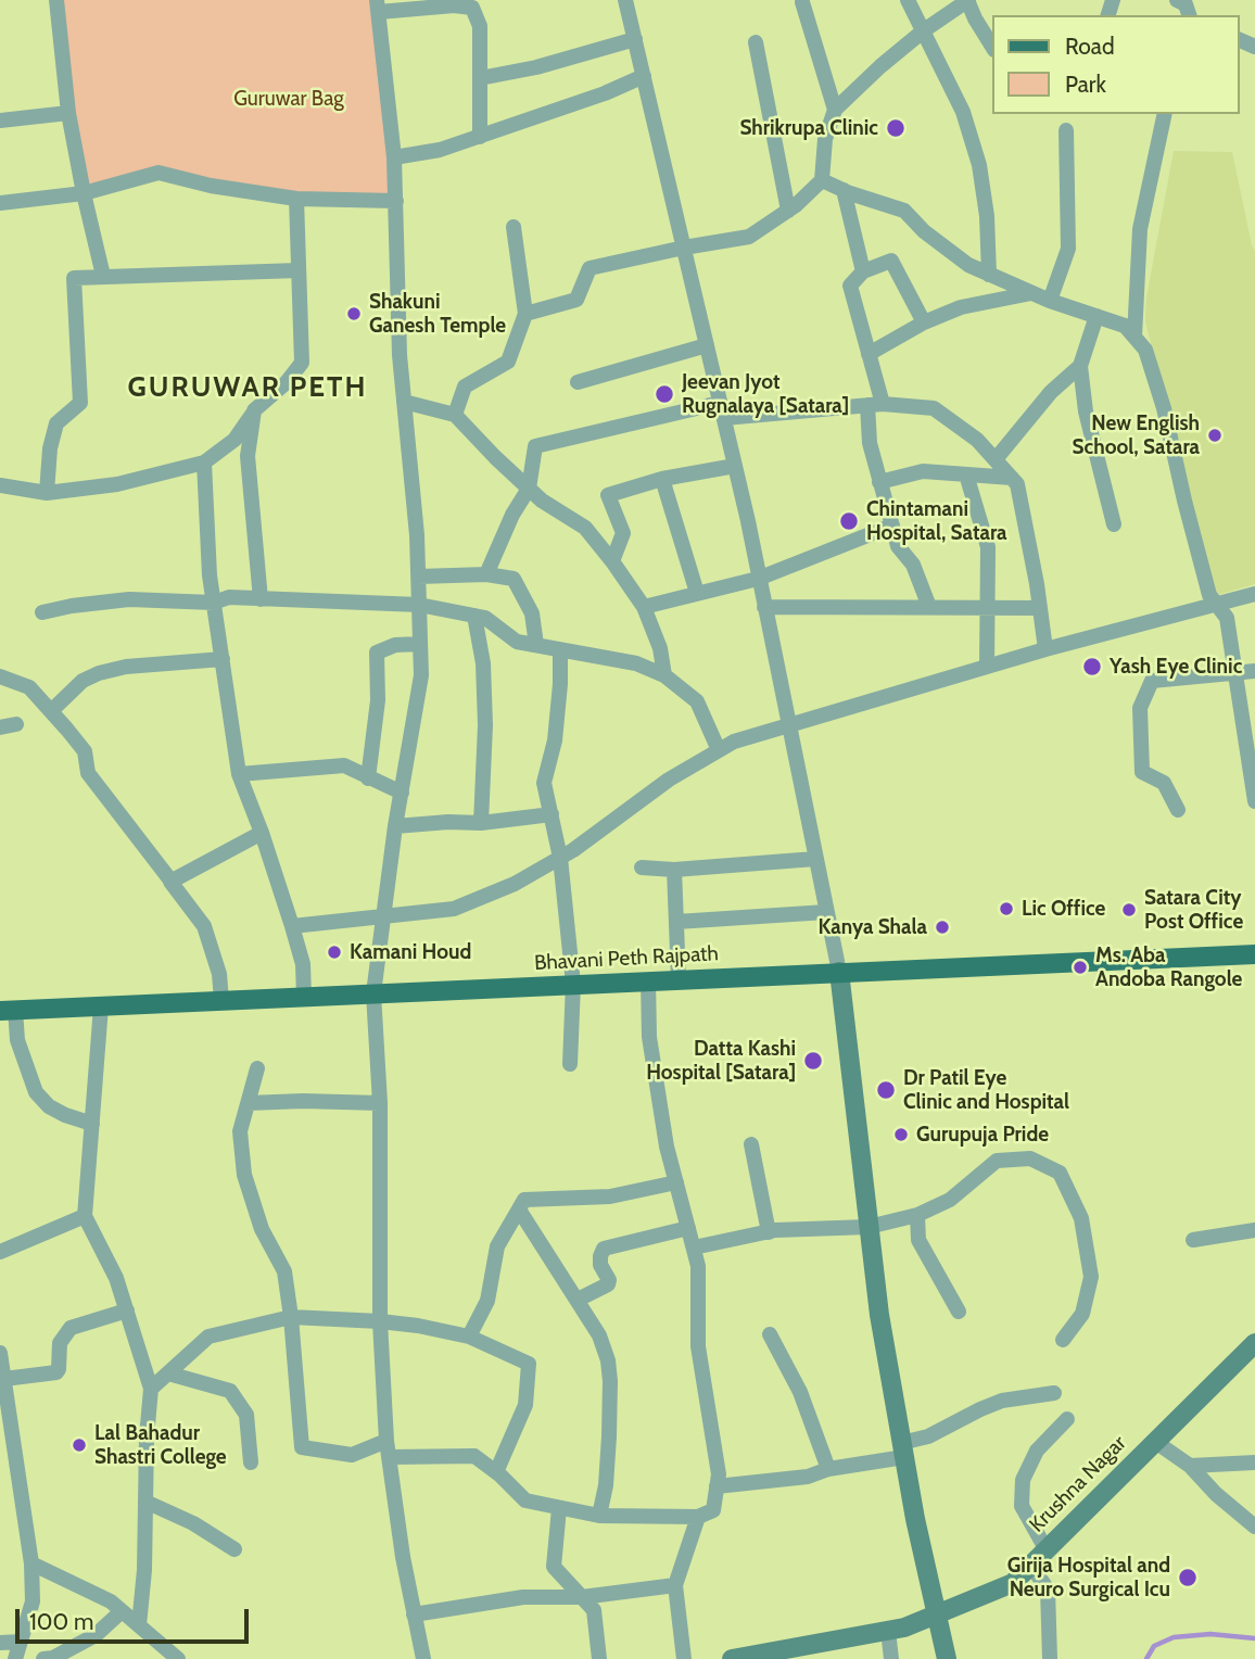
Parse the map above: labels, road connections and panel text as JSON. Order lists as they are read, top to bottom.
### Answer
{
  "streets": {
    "main road": ["Bhavani Peth Rajpath", "Krushna Nagar"]
  },
  "districts": ["GURUWAR PETH"],
  "parks": ["Guruwar Bag"],
  "places": [
    "Shrikrupa Clinic",
    "Shakuni Ganesh Temple",
    "Jeevan Jyot Rugnalaya [Satara]",
    "New English School, Satara",
    "Chintamani Hospital, Satara",
    "Yash Eye Clinic",
    "Lic Office",
    "Satara City Post Office",
    "Kanya Shala",
    "Kamani Houd",
    "Ms. Aba Andoba Rangole",
    "Datta Kashi Hospital [Satara]",
    "Dr Patil Eye Clinic and Hospital",
    "Gurupuja Pride",
    "Lal Bahadur Shastri College",
    "Girija Hospital and Neuro Surgical Icu"
  ],
  "legend": ["Road", "Park"],
  "scale_bar": "100 m"
}
